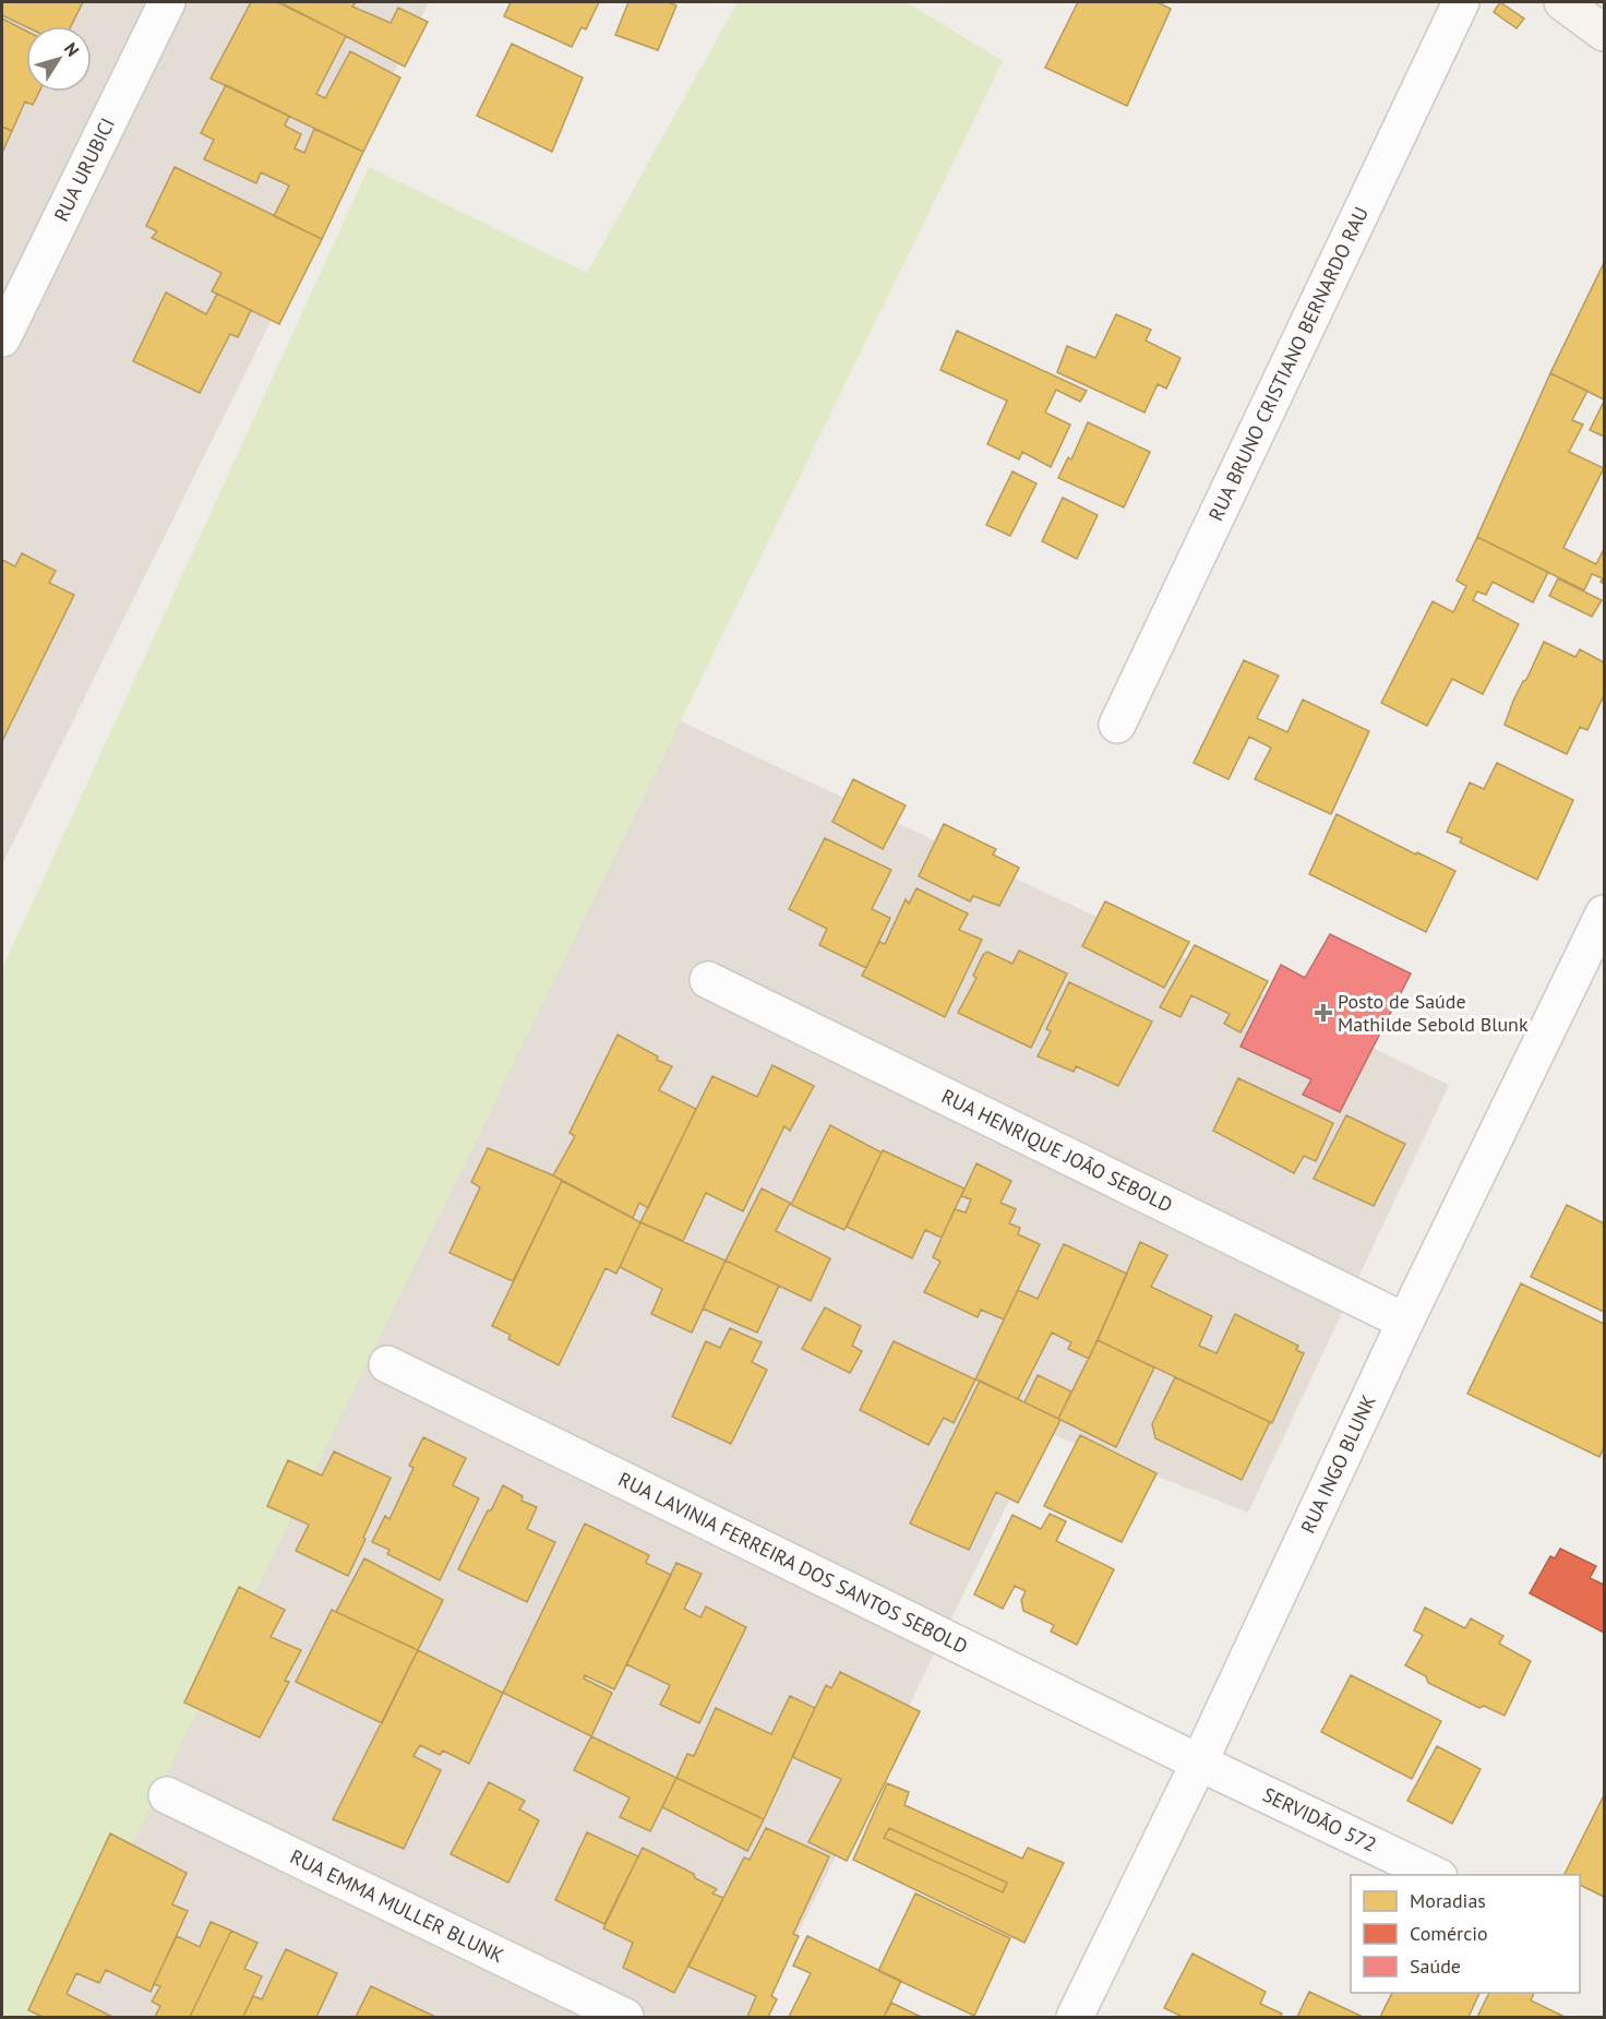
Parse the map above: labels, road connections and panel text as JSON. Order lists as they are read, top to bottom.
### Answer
{
  "streets": {
    "street": [
      "RUA URUBICI",
      "RUA BRUNO CRISTIANO BERNARDO RAU",
      "RUA HENRIQUE JOÃO SEBOLD",
      "RUA INGO BLUNK",
      "RUA LAVINIA FERREIRA DOS SANTOS SEBOLD",
      "SERVIDÃO 572",
      "RUA EMMA MULLER BLUNK"
    ]
  },
  "crossings": [
    ["RUA HENRIQUE JOÃO SEBOLD", "RUA INGO BLUNK"],
    ["RUA INGO BLUNK", "RUA LAVINIA FERREIRA DOS SANTOS SEBOLD"],
    ["RUA INGO BLUNK", "SERVIDÃO 572"],
    ["RUA LAVINIA FERREIRA DOS SANTOS SEBOLD", "SERVIDÃO 572"]
  ],
  "places": {
    "health": ["Posto de Saúde Mathilde Sebold Blunk"]
  },
  "legend": ["Moradias", "Comércio", "Saúde"],
  "north": "top right"
}
